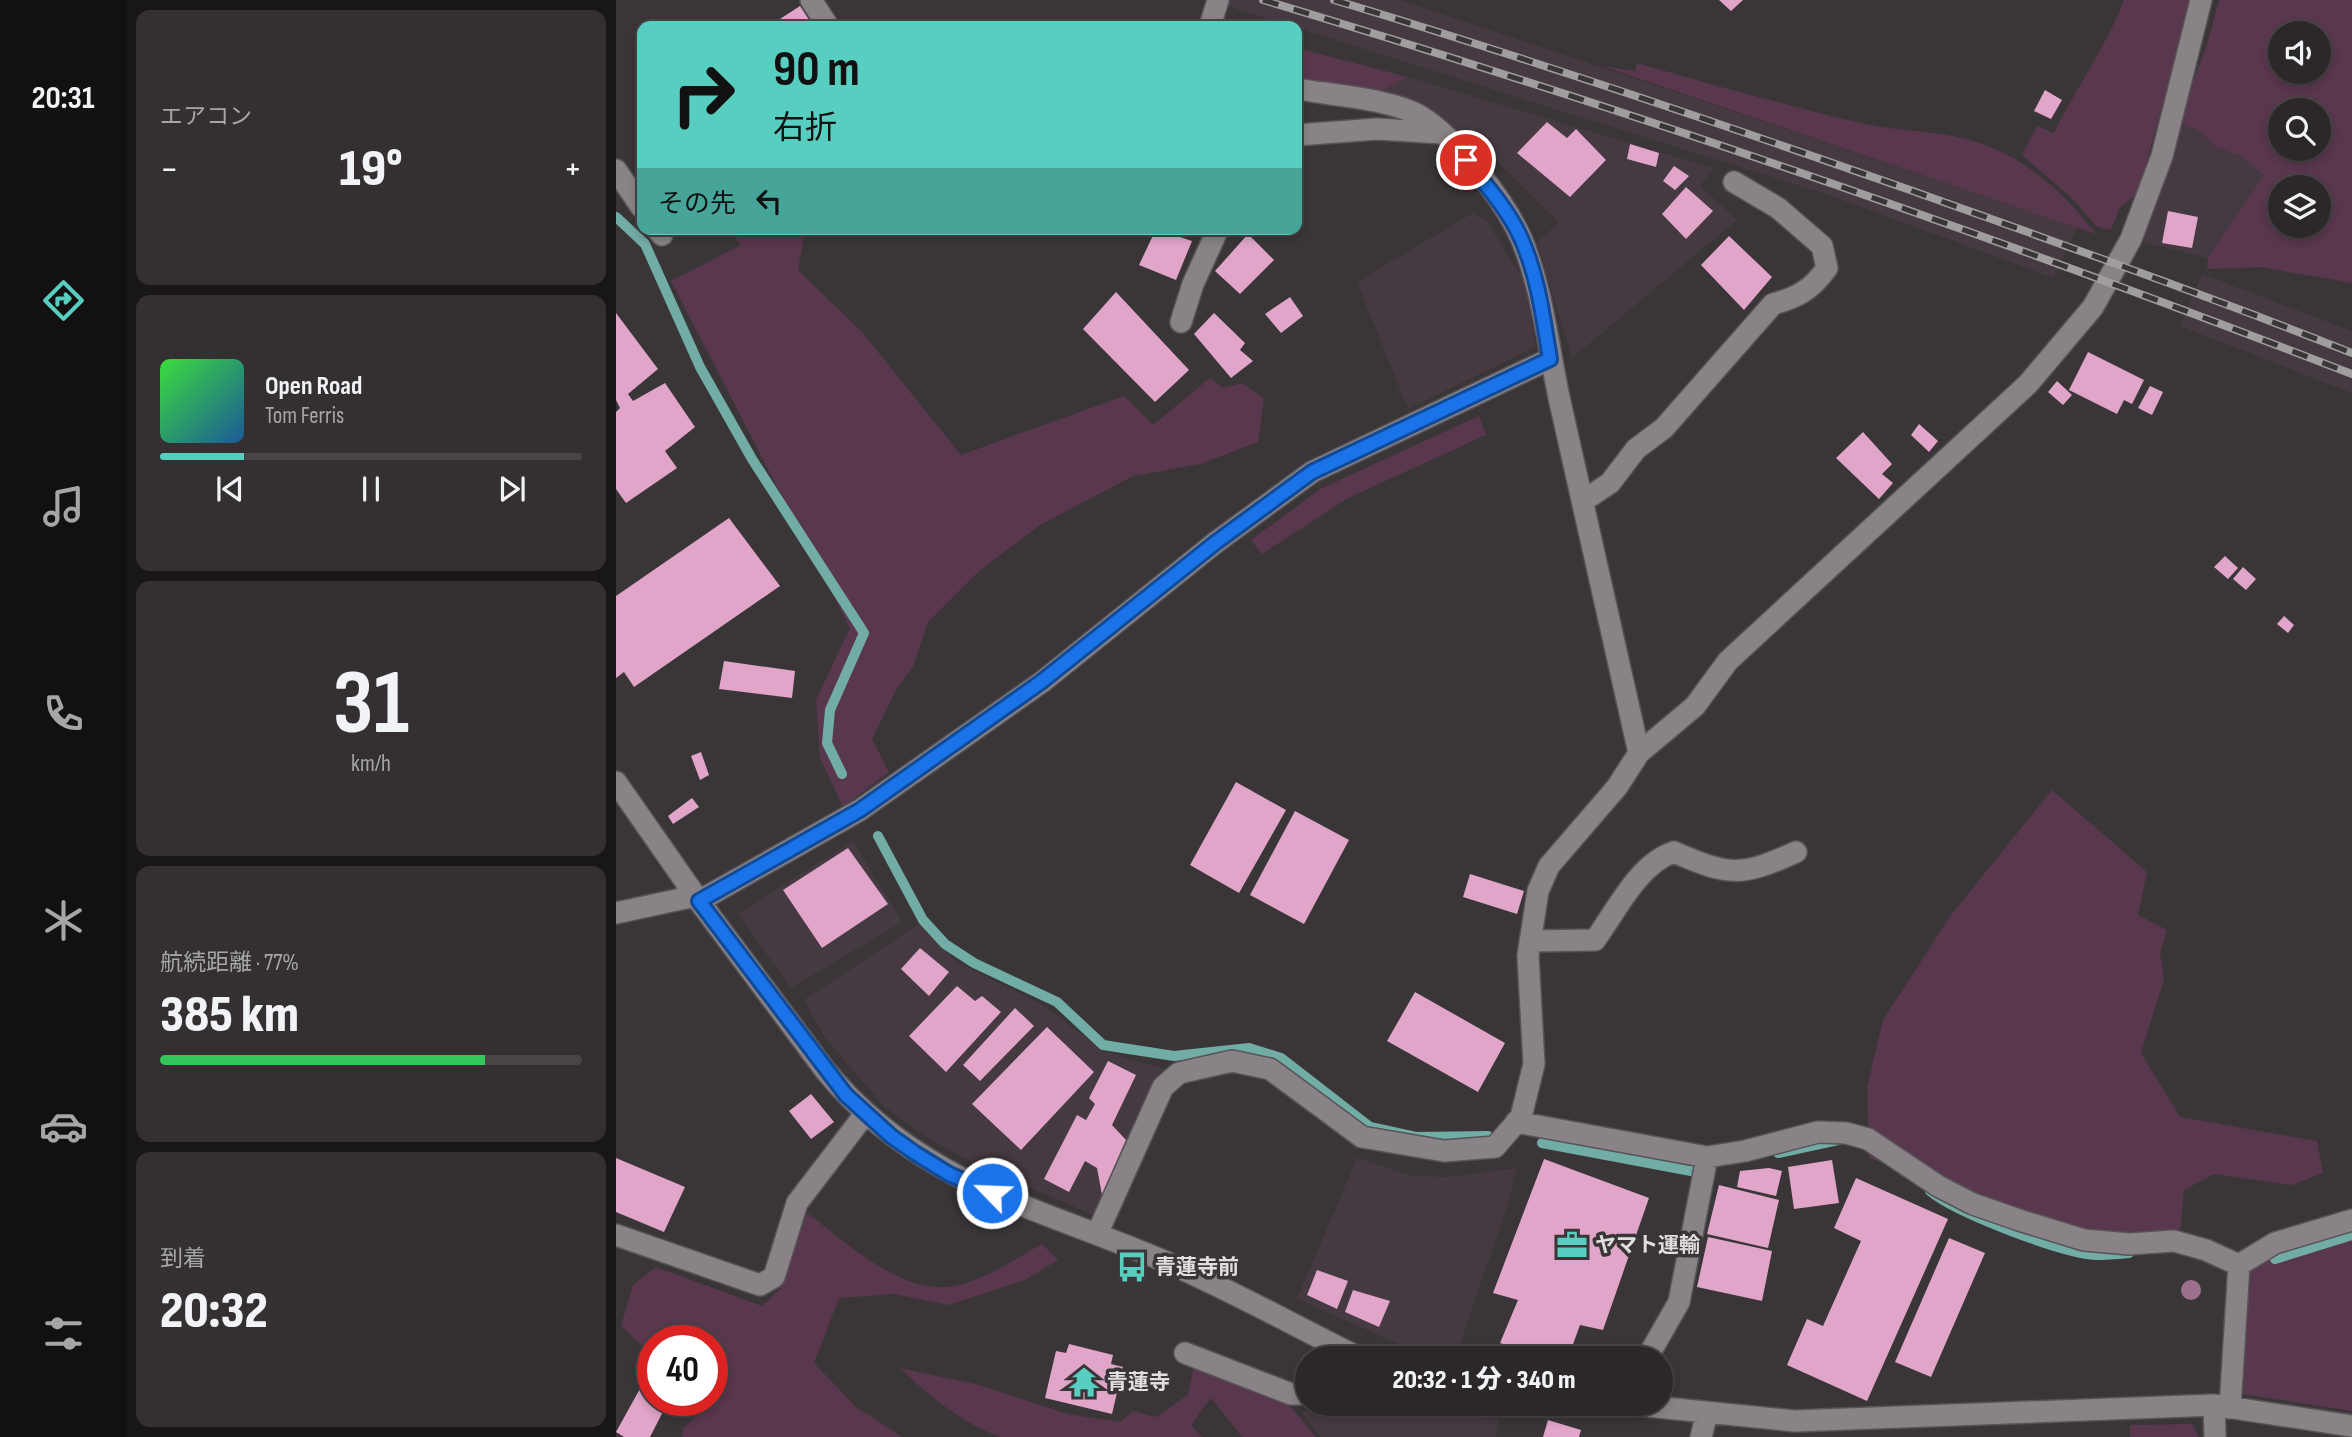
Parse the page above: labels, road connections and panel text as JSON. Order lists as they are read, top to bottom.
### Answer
{
  "places": {
    "office": ["ヤマト運輸"],
    "bus stop": ["青蓮寺前"],
    "temple": ["青蓮寺"]
  },
  "page": {
    "tabs": "20:31",
    "tile": [
      "エアコン",
      ["31", "km/h"],
      ["航続距離 · 77%", "385 km"],
      ["到着", "20:32"]
    ],
    "turn": ["90 m", "右折"],
    "heat": ["−", "19°", "+"],
    "then": "その先",
    "song": ["Open Road", "Tom Ferris"],
    "limit": "40",
    "trip": "20:32 · 1 分 · 340 m"
  }
}
